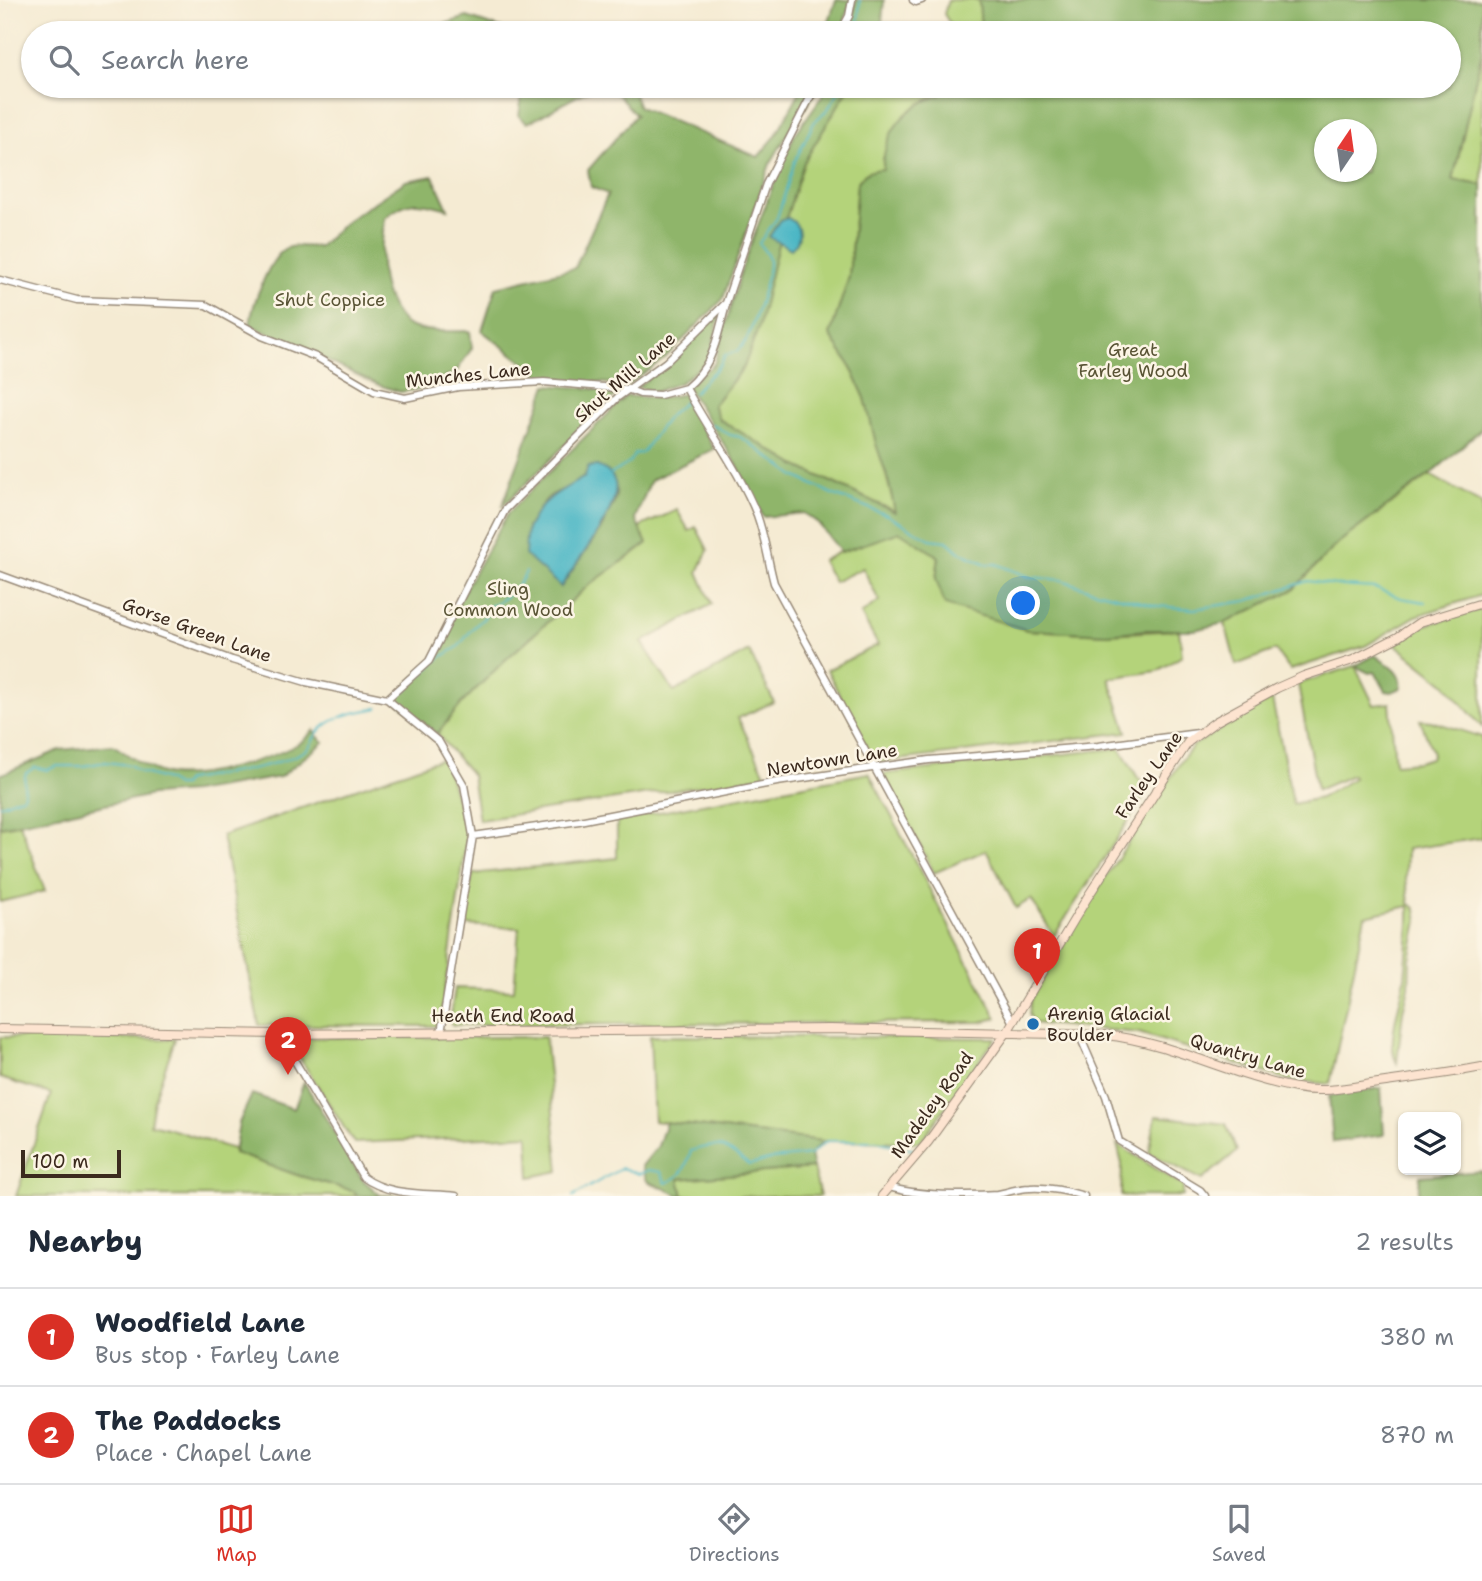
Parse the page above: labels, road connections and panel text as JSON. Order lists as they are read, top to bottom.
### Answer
{
  "streets": {
    "street": [
      "Munches Lane",
      "Shut Mill Lane",
      "Gorse Green Lane",
      "Newtown Lane",
      "Farley Lane",
      "Heath End Road",
      "Quantry Lane",
      "Madeley Road"
    ]
  },
  "crossings": [
    ["Munches Lane", "Shut Mill Lane"],
    ["Shut Mill Lane", "Gorse Green Lane"],
    ["Newtown Lane", "Farley Lane"],
    ["Farley Lane", "Heath End Road"],
    ["Farley Lane", "Quantry Lane"],
    ["Farley Lane", "Madeley Road"],
    ["Heath End Road", "Quantry Lane"],
    ["Heath End Road", "Madeley Road"],
    ["Quantry Lane", "Madeley Road"]
  ],
  "parks": ["Shut Coppice", "Great Farley Wood", "Sling Common Wood"],
  "places": ["Arenig Glacial Boulder"],
  "scale_bar": "100 m",
  "north": "top",
  "page": {
    "search": "Search here",
    "pins": ["1", "2"],
    "scale": "100 m",
    "heading": ["Nearby", "2 results"],
    "list": [
      {
        "mark": "1",
        "name": "Woodfield Lane",
        "note": "Bus stop · Farley Lane",
        "value": "380 m"
      },
      {
        "mark": "2",
        "name": "The Paddocks",
        "note": "Place · Chapel Lane",
        "value": "870 m"
      }
    ],
    "nav": ["Map", "Directions", "Saved"]
  }
}
